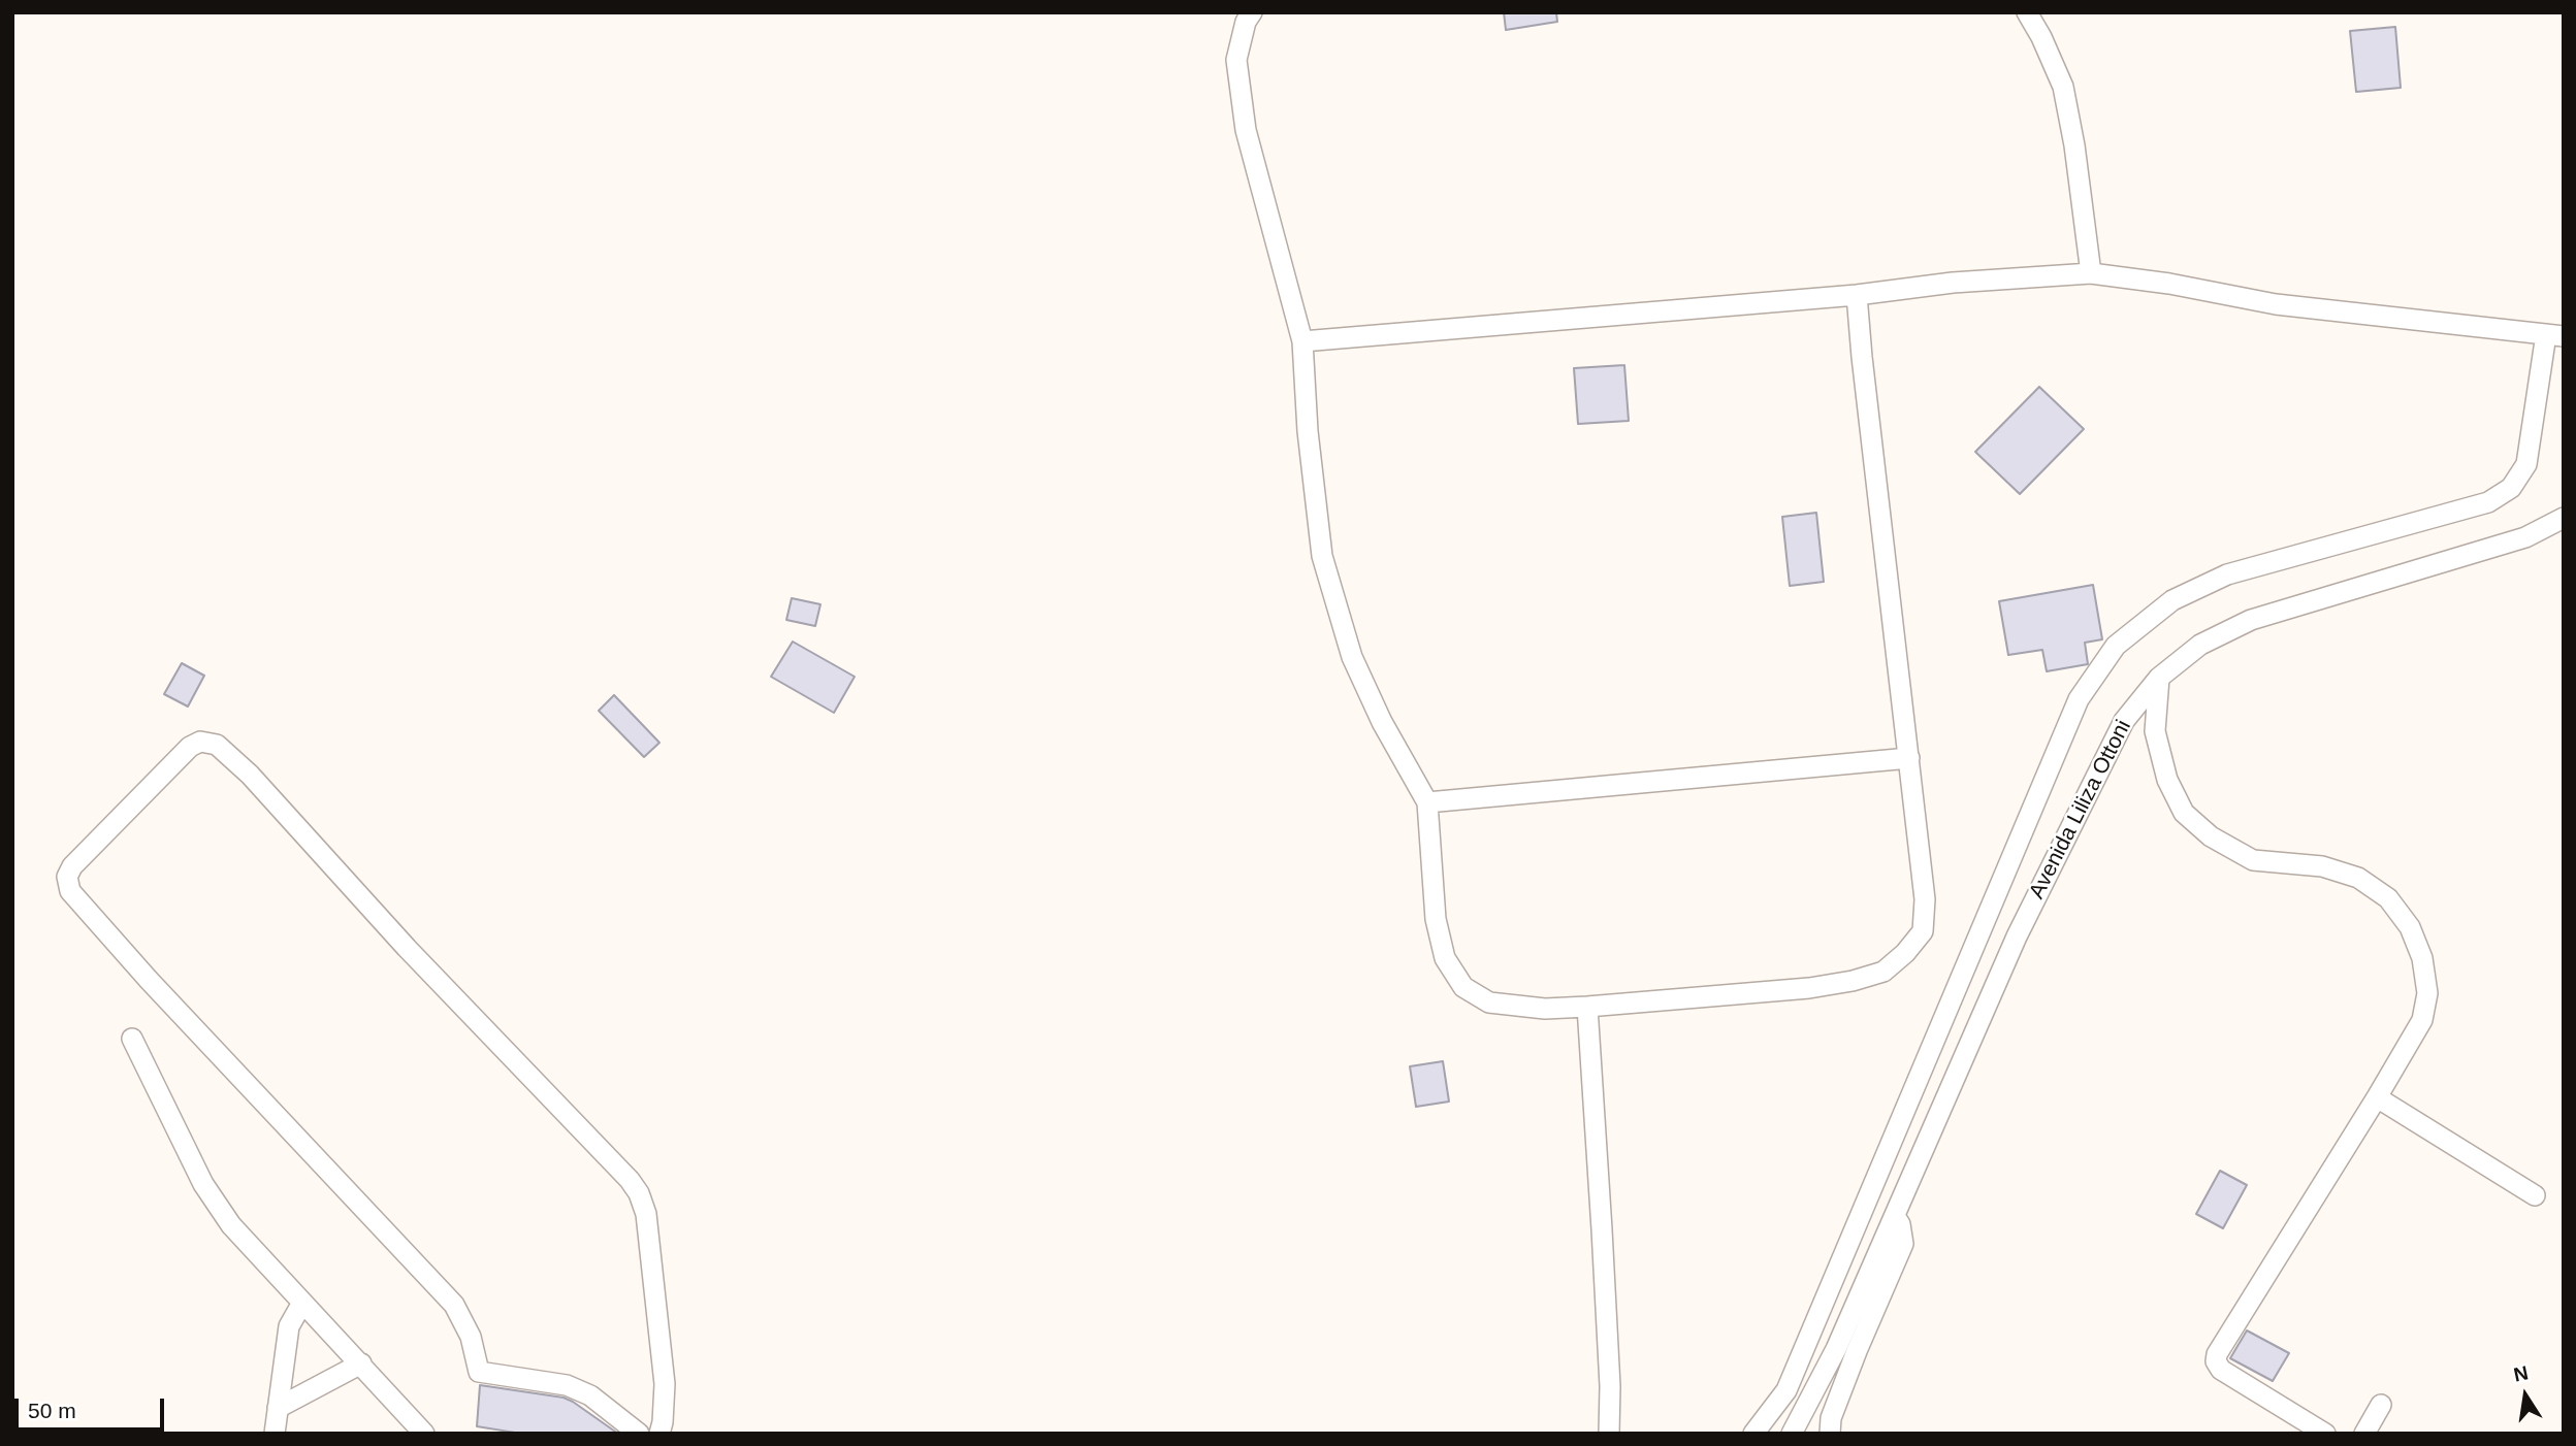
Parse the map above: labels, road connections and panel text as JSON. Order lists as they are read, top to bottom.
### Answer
{
  "streets": {
    "street": ["Avenida Liliza Ottoni"]
  },
  "scale_bar": "50 m",
  "north": "top"
}
